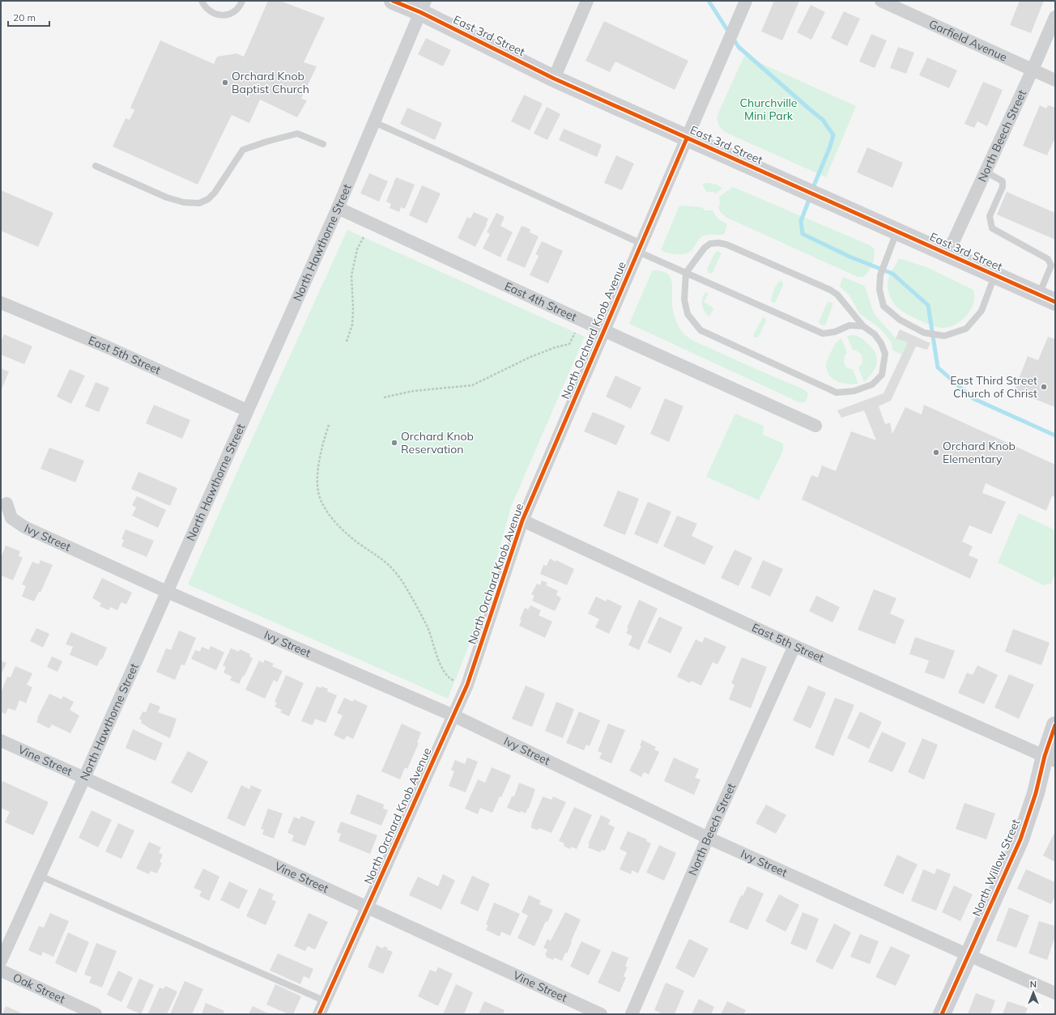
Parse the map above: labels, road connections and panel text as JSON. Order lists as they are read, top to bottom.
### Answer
{
  "streets": {
    "main road": ["East 3rd Street", "North Willow Street"],
    "street": [
      "Garfield Avenue",
      "North Beech Street",
      "North Hawthorne Street",
      "East 4th Street",
      "North Orchard Knob Avenue",
      "East 5th Street",
      "Ivy Street",
      "Vine Street",
      "Oak Street"
    ]
  },
  "crossings": [
    ["East 3rd Street", "North Beech Street"],
    ["East 3rd Street", "North Hawthorne Street"],
    ["East 3rd Street", "North Orchard Knob Avenue"],
    ["Garfield Avenue", "North Beech Street"],
    ["North Beech Street", "East 5th Street"],
    ["North Beech Street", "Ivy Street"],
    ["North Hawthorne Street", "East 4th Street"],
    ["North Hawthorne Street", "East 5th Street"],
    ["North Hawthorne Street", "Ivy Street"],
    ["North Hawthorne Street", "Vine Street"],
    ["East 4th Street", "North Orchard Knob Avenue"],
    ["North Orchard Knob Avenue", "East 5th Street"],
    ["North Orchard Knob Avenue", "Ivy Street"],
    ["North Orchard Knob Avenue", "Vine Street"],
    ["East 5th Street", "North Willow Street"],
    ["Ivy Street", "North Willow Street"]
  ],
  "parks": ["Churchville Mini Park"],
  "places": [
    "Orchard Knob Baptist Church",
    "East Third Street Church of Christ",
    "Orchard Knob Reservation",
    "Orchard Knob Elementary"
  ],
  "scale_bar": "20 m",
  "north": "top"
}
